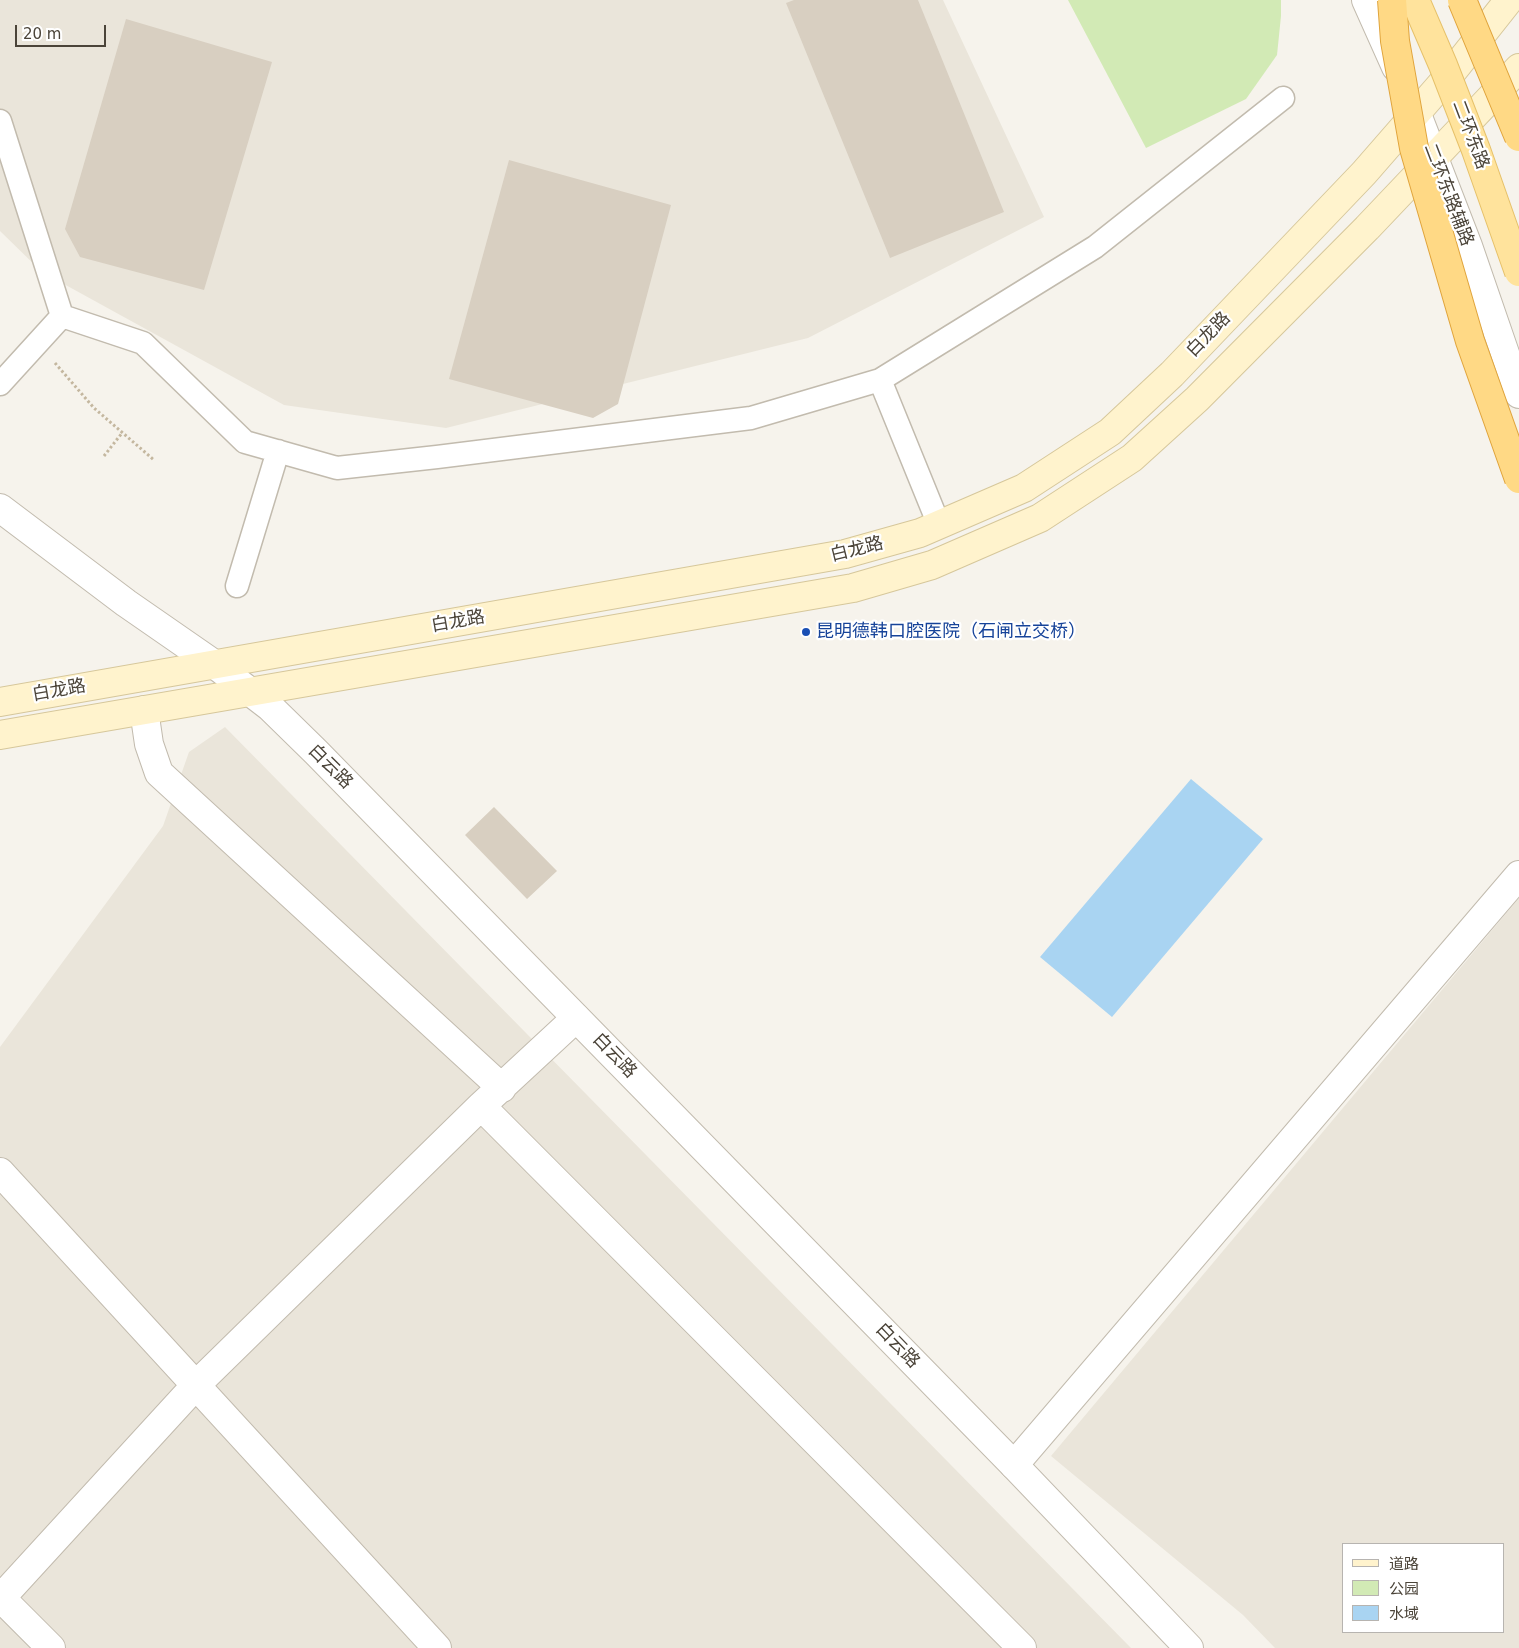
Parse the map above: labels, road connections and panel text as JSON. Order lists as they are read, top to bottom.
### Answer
{
  "streets": {
    "main road": ["二环东路", "白龙路"],
    "street": ["二环东路辅路", "白云路"]
  },
  "crossings": [
    ["二环东路辅路", "白龙路"],
    ["白龙路", "白云路"]
  ],
  "places": ["昆明德韩口腔医院（石闸立交桥）"],
  "legend": ["道路", "公园", "水域"],
  "scale_bar": "20 m"
}
